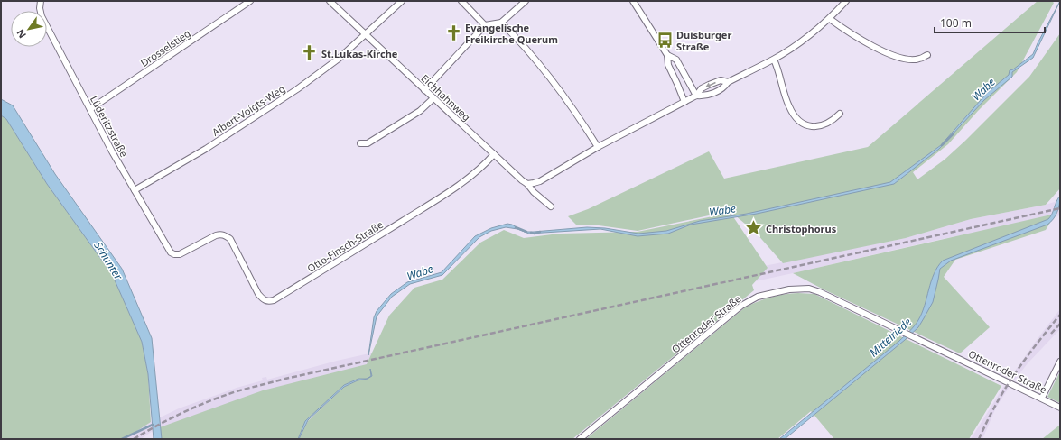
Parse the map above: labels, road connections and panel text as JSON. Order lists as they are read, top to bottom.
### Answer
{
  "streets": {
    "street": [
      "Drosselstieg",
      "Eichhahnweg",
      "Albert-Voigts-Weg",
      "Lüderitzstraße",
      "Otto-Finsch-Straße",
      "Ottenroder Straße"
    ]
  },
  "crossings": [
    ["Drosselstieg", "Lüderitzstraße"],
    ["Eichhahnweg", "Albert-Voigts-Weg"],
    ["Eichhahnweg", "Otto-Finsch-Straße"],
    ["Albert-Voigts-Weg", "Lüderitzstraße"],
    ["Lüderitzstraße", "Otto-Finsch-Straße"]
  ],
  "water": ["Wabe", "Schunter", "Mittelriede"],
  "places": {
    "church": ["Evangelische Freikirche Querum", "St.Lukas-Kirche"],
    "bus stop": ["Duisburger Straße"],
    "place": ["Christophorus"]
  },
  "scale_bar": "100 m",
  "north": "bottom left"
}
